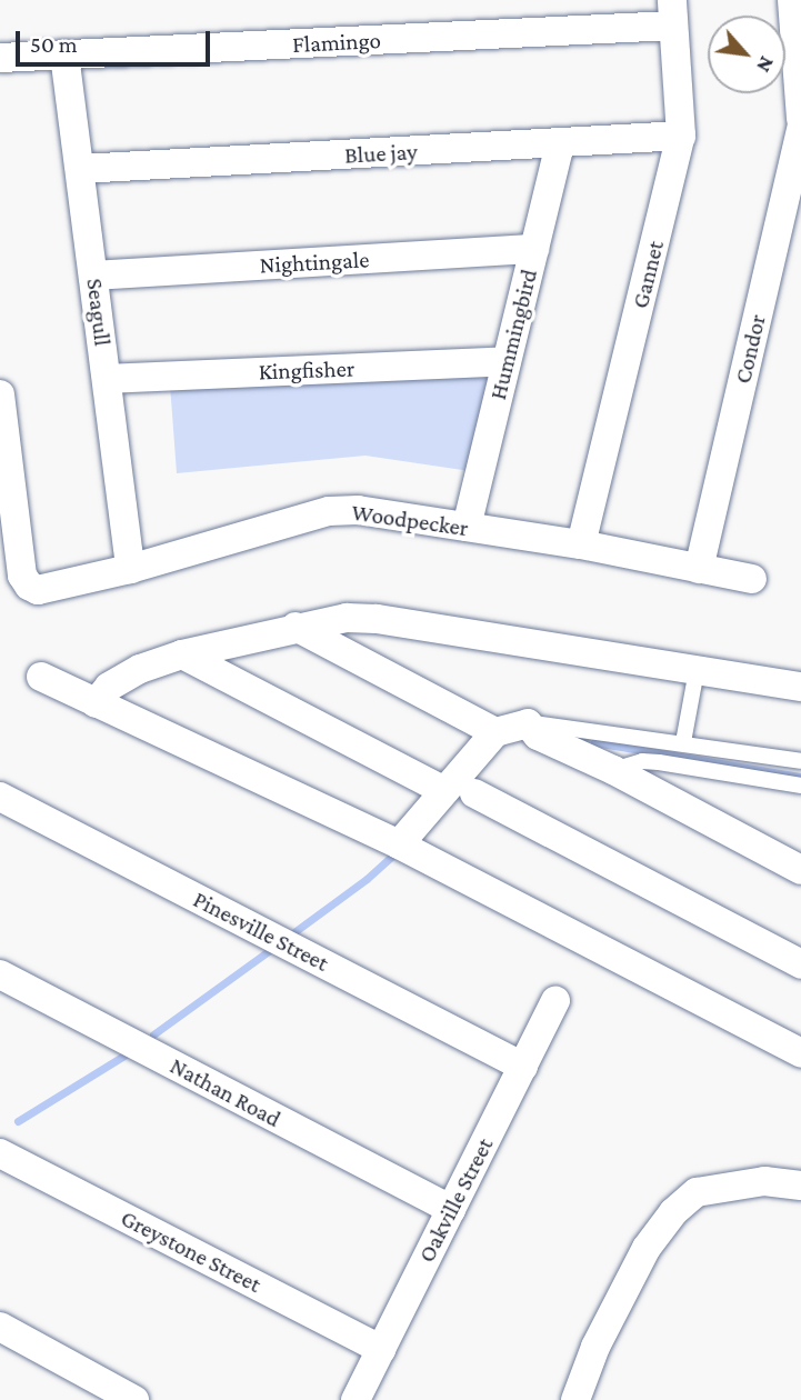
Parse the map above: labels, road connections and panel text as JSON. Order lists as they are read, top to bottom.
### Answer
{
  "streets": {
    "street": [
      "Flamingo",
      "Blue jay",
      "Nightingale",
      "Gannet",
      "Seagull",
      "Hummingbird",
      "Condor",
      "Kingfisher",
      "Woodpecker",
      "Pinesville Street",
      "Nathan Road",
      "Oakville Street",
      "Greystone Street"
    ]
  },
  "crossings": [
    ["Flamingo", "Gannet"],
    ["Flamingo", "Seagull"],
    ["Blue jay", "Gannet"],
    ["Blue jay", "Seagull"],
    ["Blue jay", "Hummingbird"],
    ["Nightingale", "Seagull"],
    ["Nightingale", "Hummingbird"],
    ["Gannet", "Woodpecker"],
    ["Seagull", "Kingfisher"],
    ["Seagull", "Woodpecker"],
    ["Hummingbird", "Kingfisher"],
    ["Hummingbird", "Woodpecker"],
    ["Condor", "Woodpecker"],
    ["Pinesville Street", "Oakville Street"],
    ["Nathan Road", "Oakville Street"],
    ["Oakville Street", "Greystone Street"]
  ],
  "scale_bar": "50 m",
  "north": "bottom right"
}
